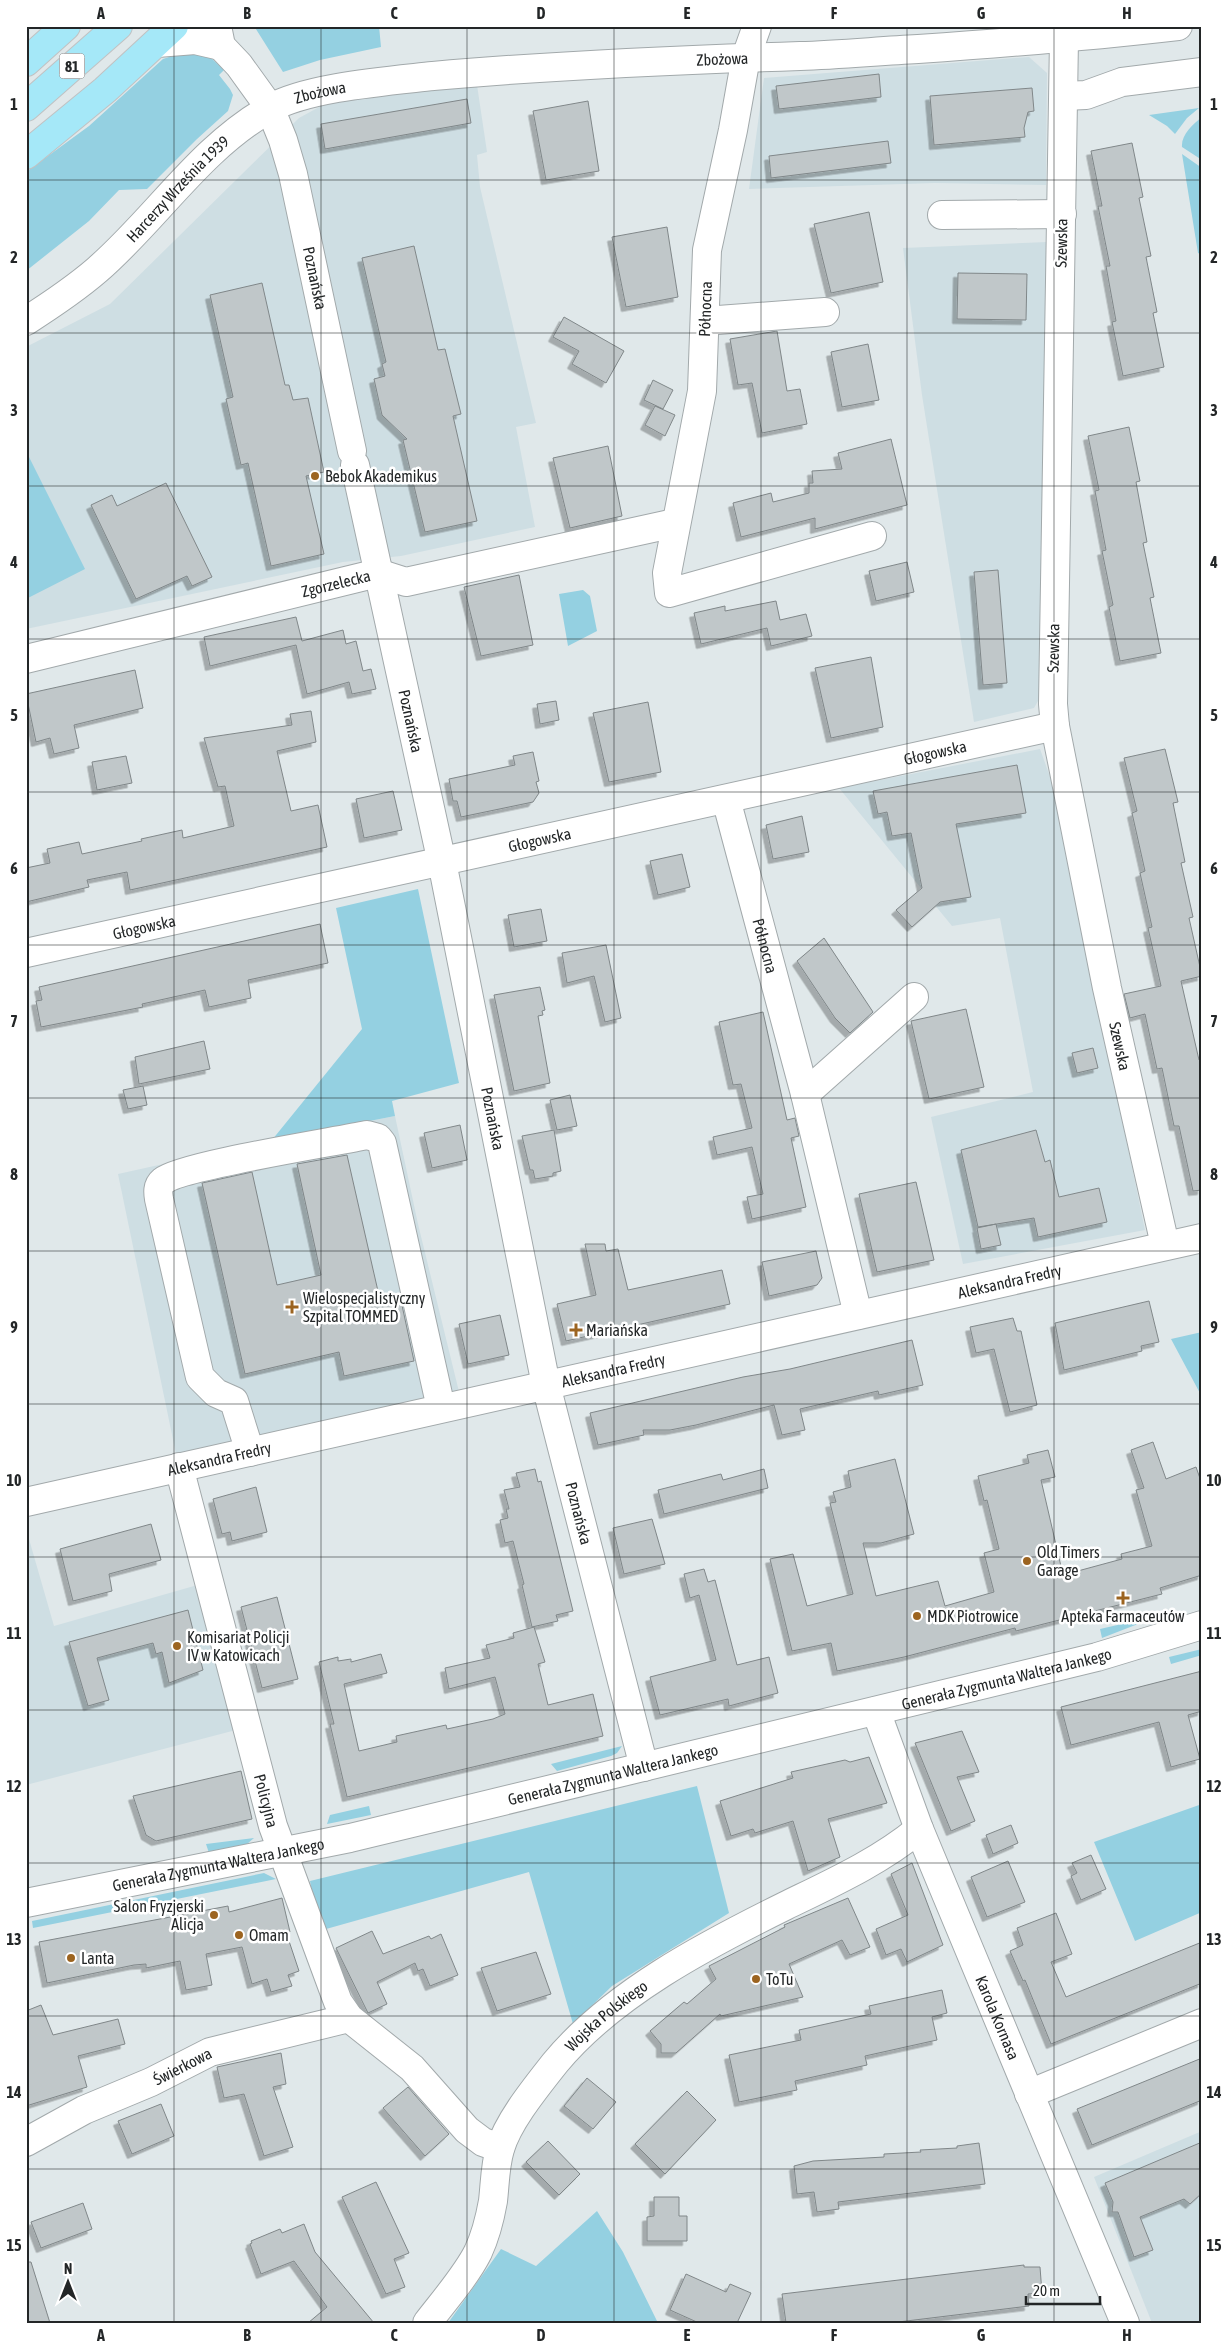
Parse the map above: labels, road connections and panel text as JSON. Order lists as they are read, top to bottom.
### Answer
{
  "streets": {
    "main road": ["81"],
    "street": [
      "Zbożowa",
      "Harcerzy Września 1939",
      "Szewska",
      "Poznańska",
      "Północna",
      "Zgorzelecka",
      "Głogowska",
      "Aleksandra Fredry",
      "Generała Zygmunta Waltera Jankego",
      "Policyjna",
      "Wojska Polskiego",
      "Karola Kornasa",
      "Świerkowa"
    ]
  },
  "crossings": [
    ["Zbożowa", "Harcerzy Września 1939"],
    ["Zbożowa", "Szewska"],
    ["Zbożowa", "Poznańska"],
    ["Zbożowa", "Północna"],
    ["Harcerzy Września 1939", "Poznańska"],
    ["Szewska", "Głogowska"],
    ["Szewska", "Aleksandra Fredry"],
    ["Poznańska", "Zgorzelecka"],
    ["Poznańska", "Głogowska"],
    ["Poznańska", "Aleksandra Fredry"],
    ["Poznańska", "Generała Zygmunta Waltera Jankego"],
    ["Północna", "Zgorzelecka"],
    ["Północna", "Głogowska"],
    ["Północna", "Aleksandra Fredry"],
    ["Aleksandra Fredry", "Policyjna"],
    ["Generała Zygmunta Waltera Jankego", "Policyjna"],
    ["Generała Zygmunta Waltera Jankego", "Karola Kornasa"],
    ["Policyjna", "Wojska Polskiego"],
    ["Policyjna", "Świerkowa"],
    ["Wojska Polskiego", "Karola Kornasa"]
  ],
  "places": {
    "other": [
      "Bebok Akademikus",
      "Old Timers Garage",
      "MDK Piotrowice",
      "Komisariat Policji IV w Katowicach",
      "Salon Fryzjerski Alicja",
      "Omam",
      "Lanta",
      "ToTu"
    ],
    "health": ["Wielospecjalistyczny Szpital TOMMED", "Mariańska", "Apteka Farmaceutów"]
  },
  "scale_bar": "20 m",
  "north": "top",
  "grid": {
    "columns": [
      "A",
      "B",
      "C",
      "D",
      "E",
      "F",
      "G",
      "H"
    ],
    "rows": [
      "1",
      "2",
      "3",
      "4",
      "5",
      "6",
      "7",
      "8",
      "9",
      "10",
      "11",
      "12",
      "13",
      "14",
      "15"
    ]
  }
}
